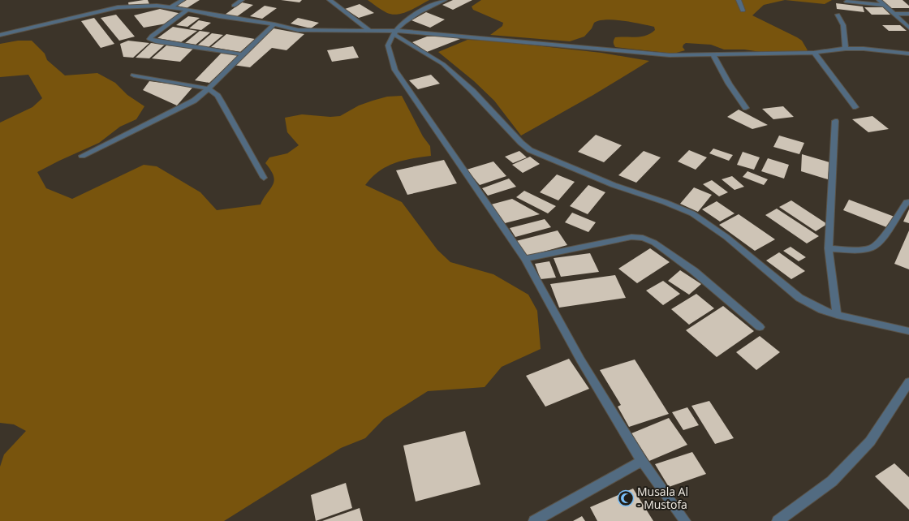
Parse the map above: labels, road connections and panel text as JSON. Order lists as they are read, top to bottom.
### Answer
{
  "places": {
    "mosque": ["Musala Al - Mustofa"]
  }
}
